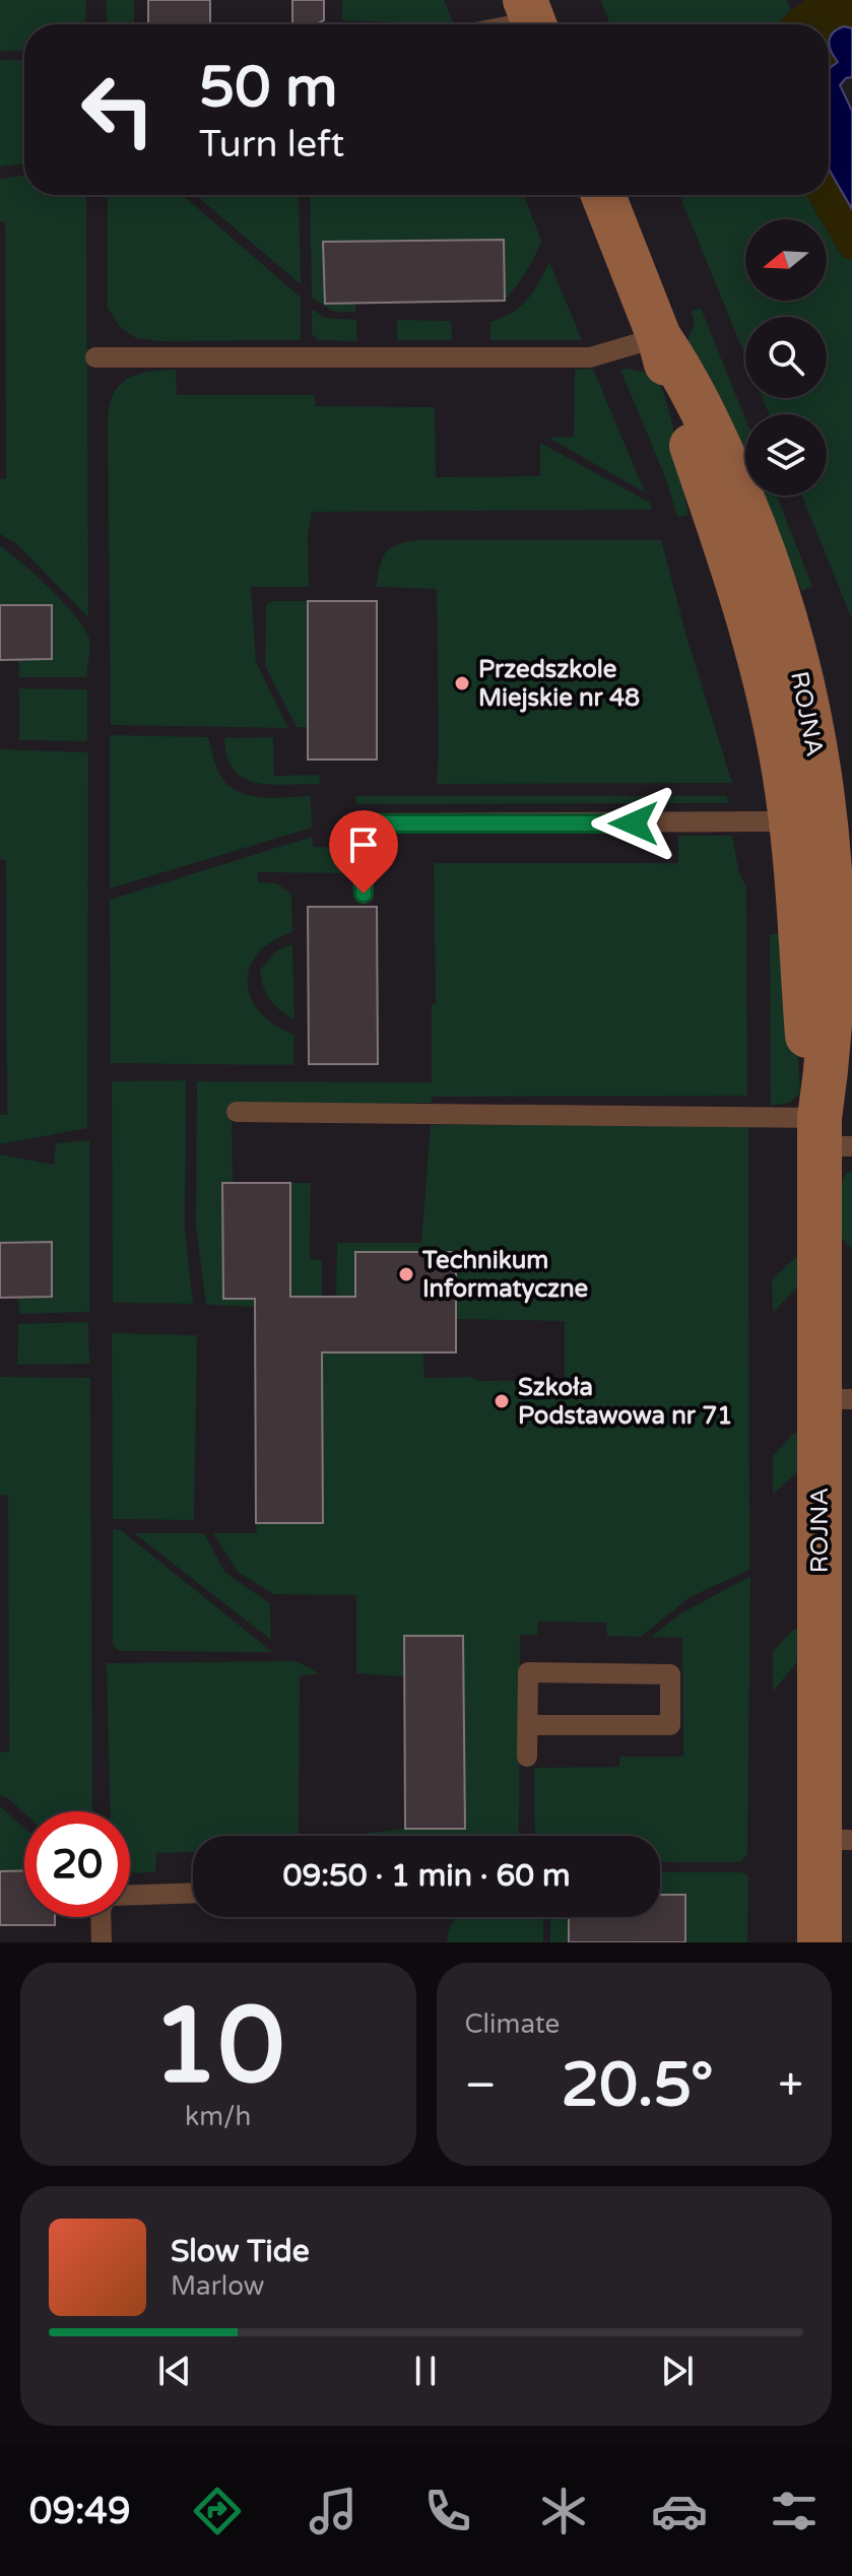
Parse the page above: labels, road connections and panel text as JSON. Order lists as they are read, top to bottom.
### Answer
{
  "streets": {
    "street": ["ROJNA"]
  },
  "places": ["Przedszkole Miejskie nr 48", "Technikum Informatyczne", "Szkoła Podstawowa nr 71"],
  "north": "left",
  "page": {
    "turn": ["50 m", "Turn left"],
    "limit": "20",
    "trip": "09:50 · 1 min · 60 m",
    "tile": [
      ["10", "km/h"],
      "Climate"
    ],
    "heat": ["−", "20.5°", "+"],
    "song": ["Slow Tide", "Marlow"],
    "tabs": "09:49"
  }
}
